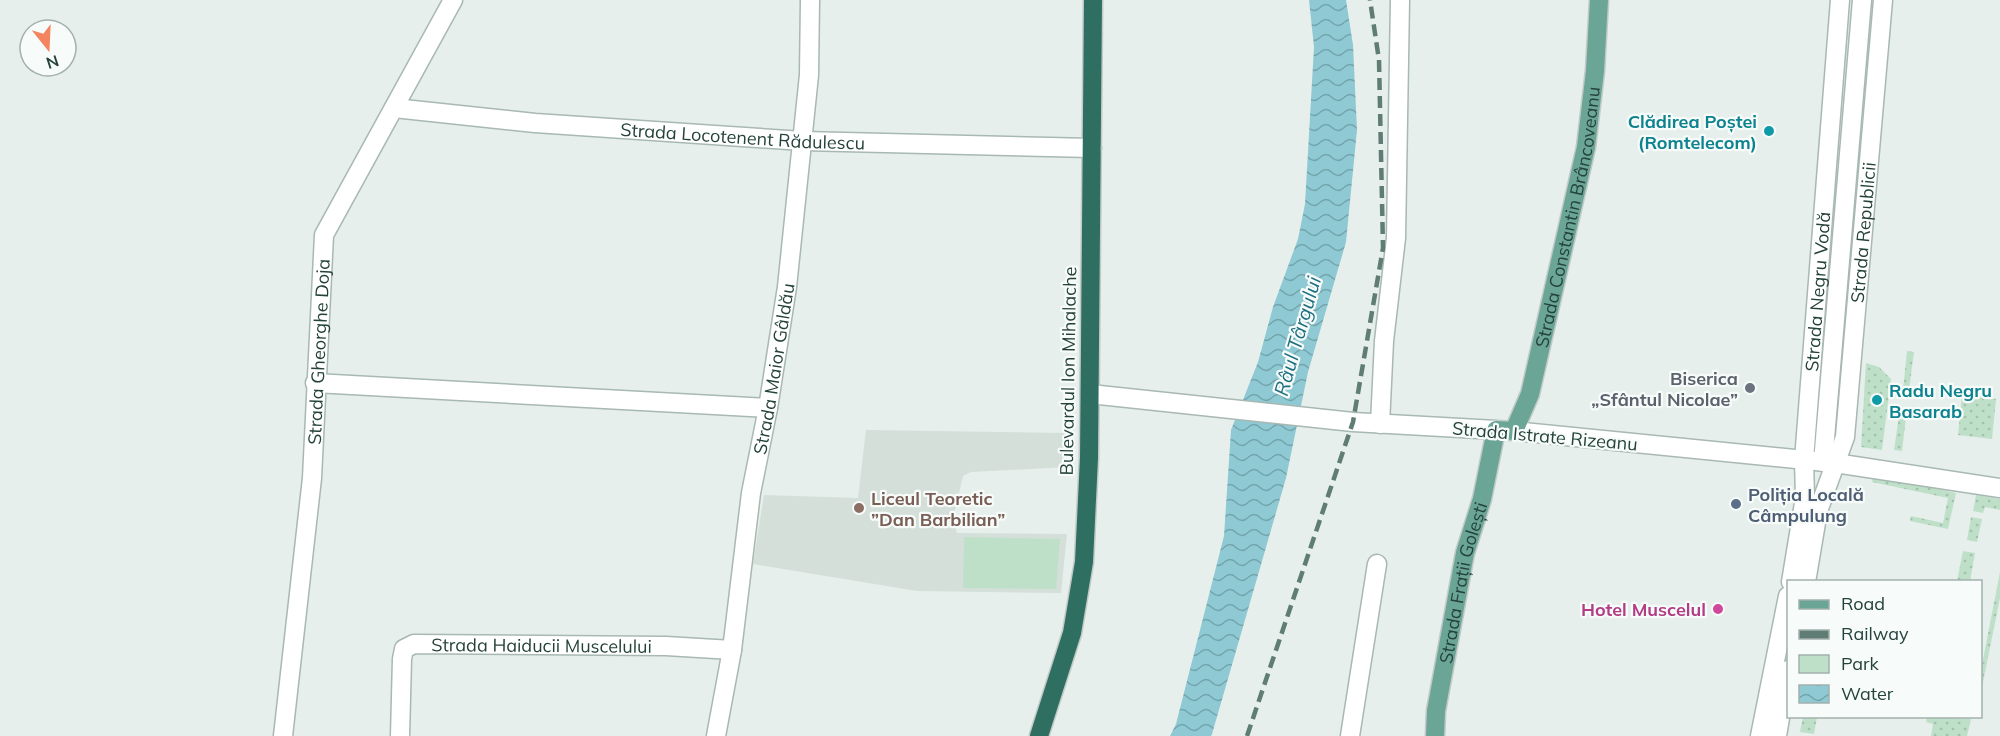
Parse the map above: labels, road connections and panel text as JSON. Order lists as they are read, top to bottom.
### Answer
{
  "streets": {
    "highway": ["Bulevardul Ion Mihalache"],
    "main road": ["Strada Constantin Brâncoveanu", "Strada Istrate Rizeanu", "Strada Frații Golești"],
    "street": [
      "Strada Locotenent Rădulescu",
      "Strada Republicii",
      "Strada Negru Vodă",
      "Strada Gheorghe Doja",
      "Strada Maior Gâldău",
      "Strada Haiducii Muscelului"
    ]
  },
  "crossings": [
    ["Strada Locotenent Rădulescu", "Strada Gheorghe Doja"],
    ["Strada Locotenent Rădulescu", "Strada Maior Gâldău"],
    ["Strada Locotenent Rădulescu", "Bulevardul Ion Mihalache"],
    ["Strada Constantin Brâncoveanu", "Strada Istrate Rizeanu"],
    ["Strada Republicii", "Strada Istrate Rizeanu"],
    ["Strada Negru Vodă", "Strada Istrate Rizeanu"],
    ["Strada Maior Gâldău", "Strada Haiducii Muscelului"],
    ["Bulevardul Ion Mihalache", "Strada Istrate Rizeanu"],
    ["Strada Istrate Rizeanu", "Strada Frații Golești"]
  ],
  "water": ["Râul Târgului"],
  "places": [
    "Clădirea Poștei (Romtelecom)",
    "Biserica „Sfântul Nicolae”",
    "Radu Negru Basarab",
    "Poliția Locală Câmpulung",
    "Liceul Teoretic ”Dan Barbilian”",
    "Hotel Muscelul"
  ],
  "legend": [
    "Road",
    "Railway",
    "Park",
    "Water"
  ],
  "north": "bottom"
}
